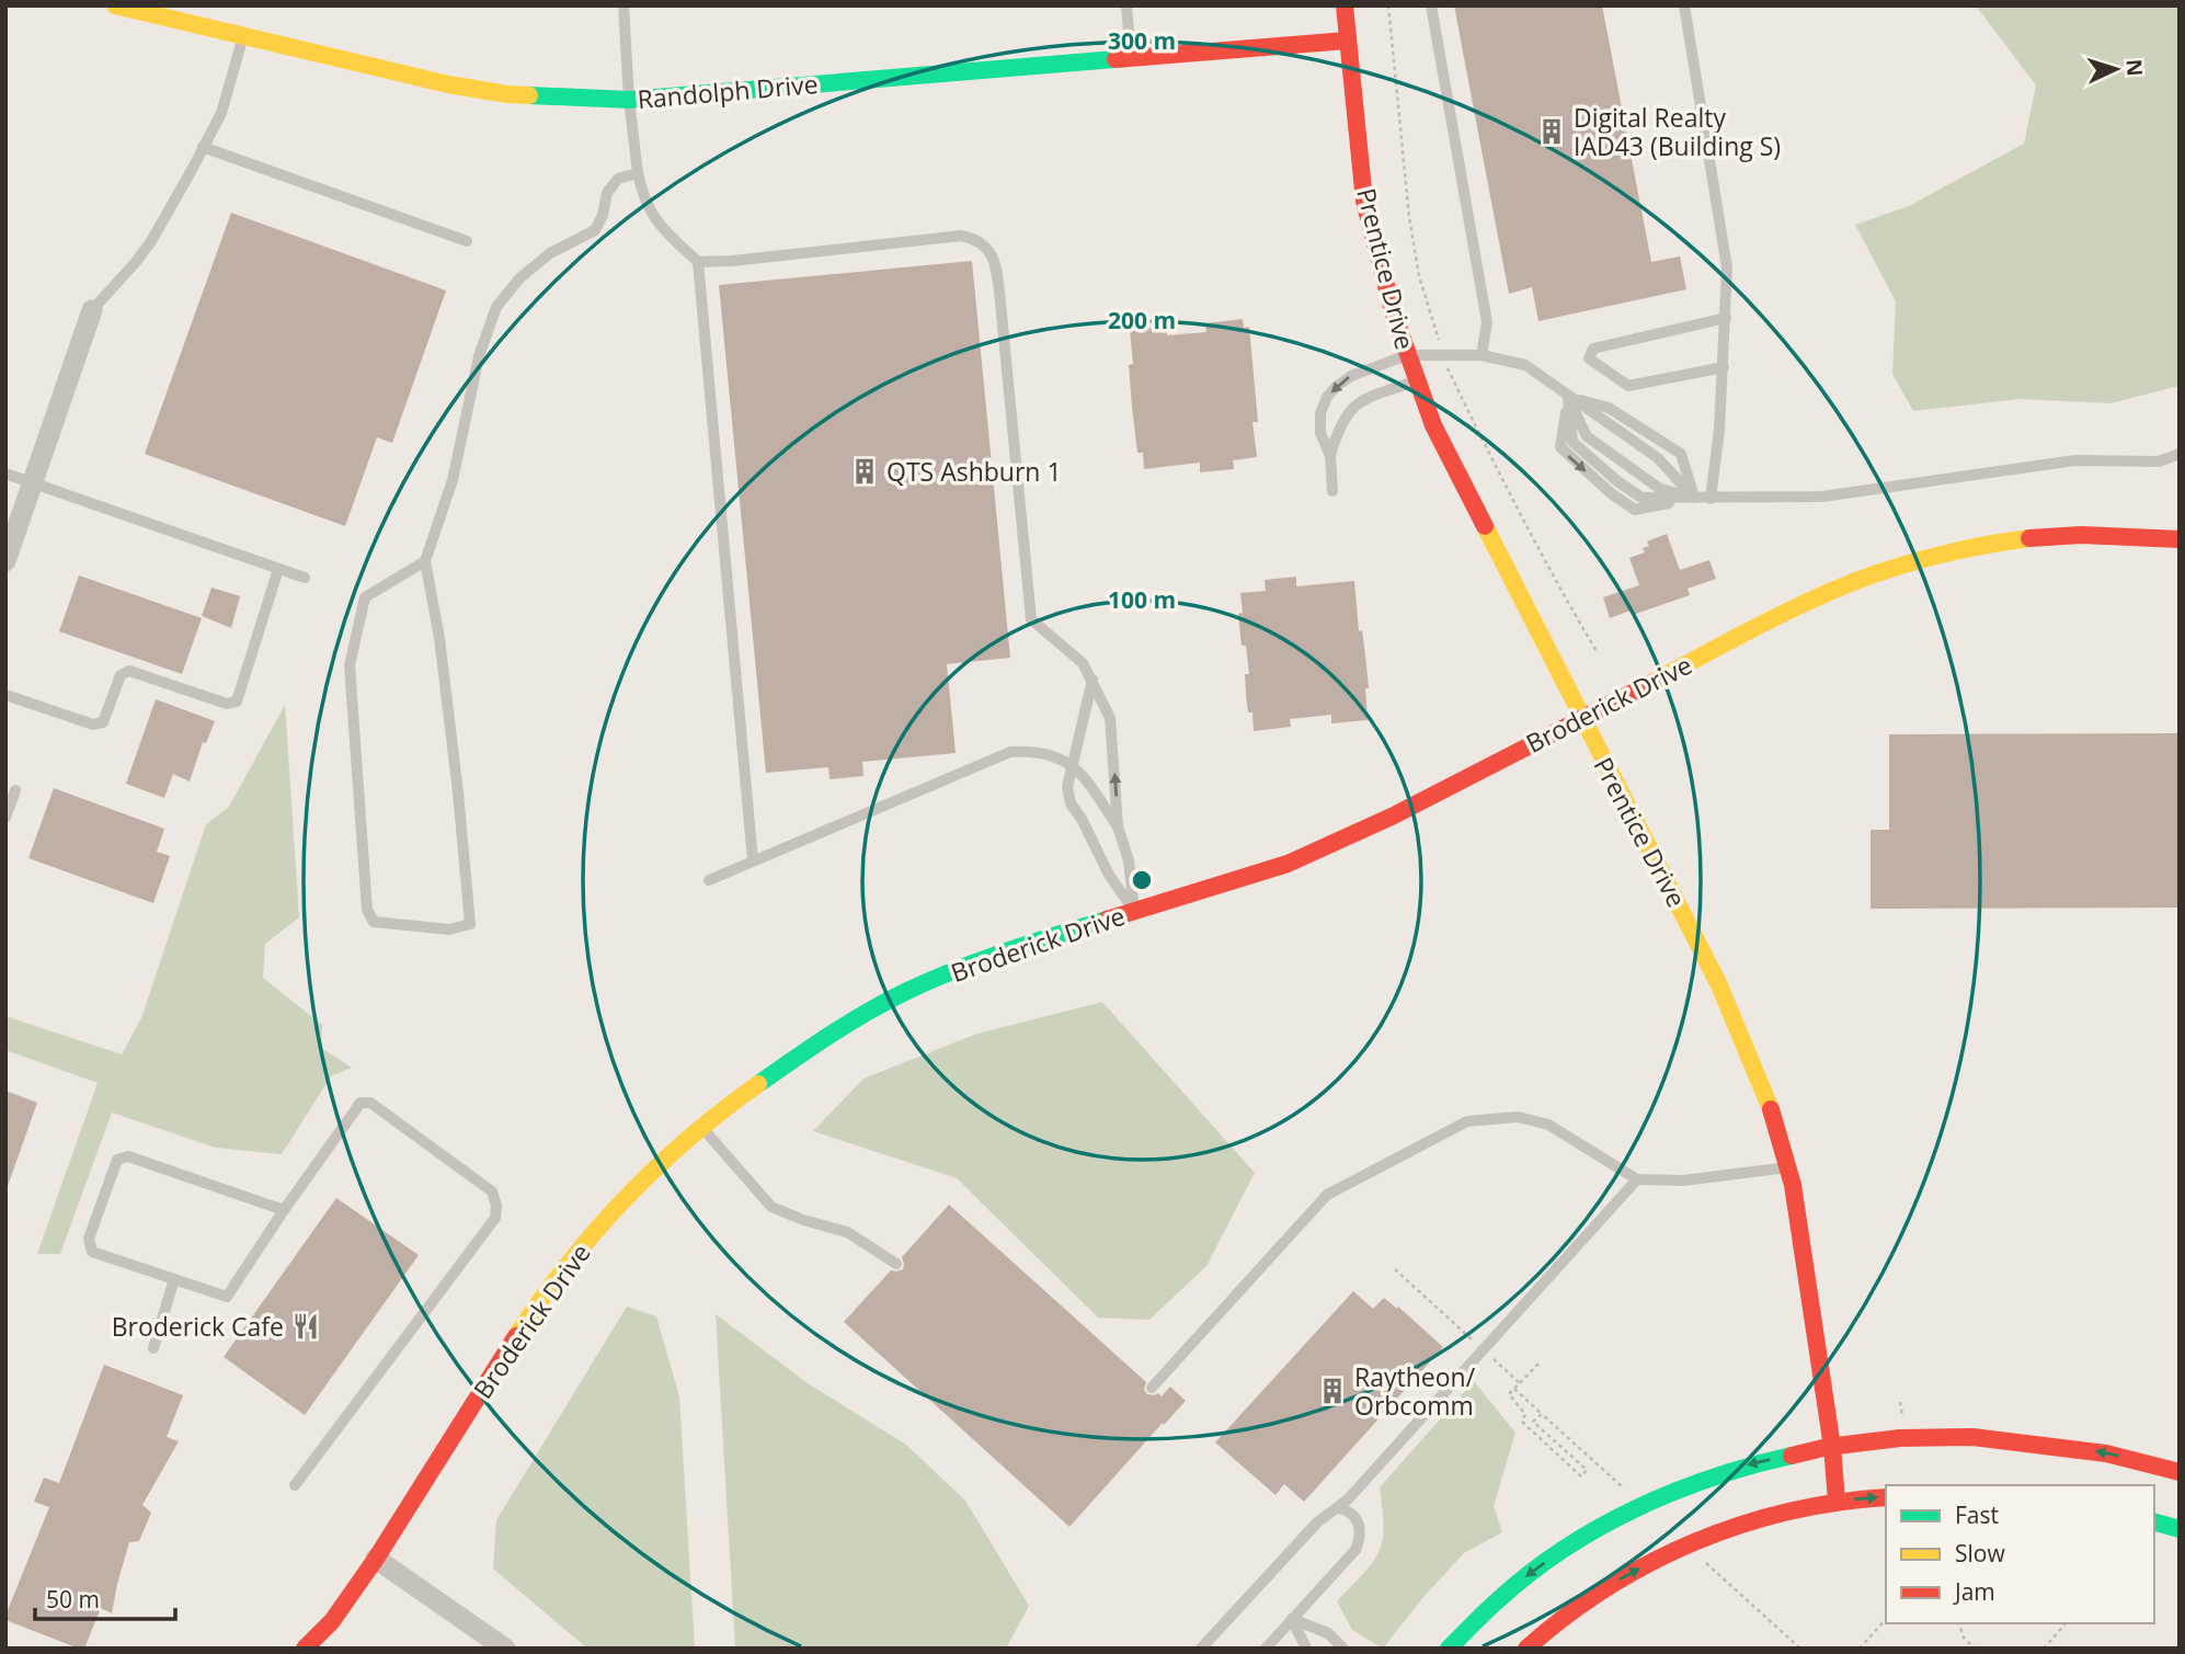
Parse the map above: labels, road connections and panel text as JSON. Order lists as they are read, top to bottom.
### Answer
{
  "streets": {
    "street": ["Randolph Drive", "Prentice Drive", "Broderick Drive"]
  },
  "crossings": [
    ["Randolph Drive", "Prentice Drive"],
    ["Prentice Drive", "Broderick Drive"]
  ],
  "places": {
    "building": ["Digital Realty IAD43 (Building S)", "QTS Ashburn 1", "Raytheon/ Orbcomm"],
    "restaurant": ["Broderick Cafe"]
  },
  "legend": ["Fast", "Slow", "Jam"],
  "scale_bar": "50 m",
  "north": "right",
  "rings": ["300 m", "200 m", "100 m"]
}
